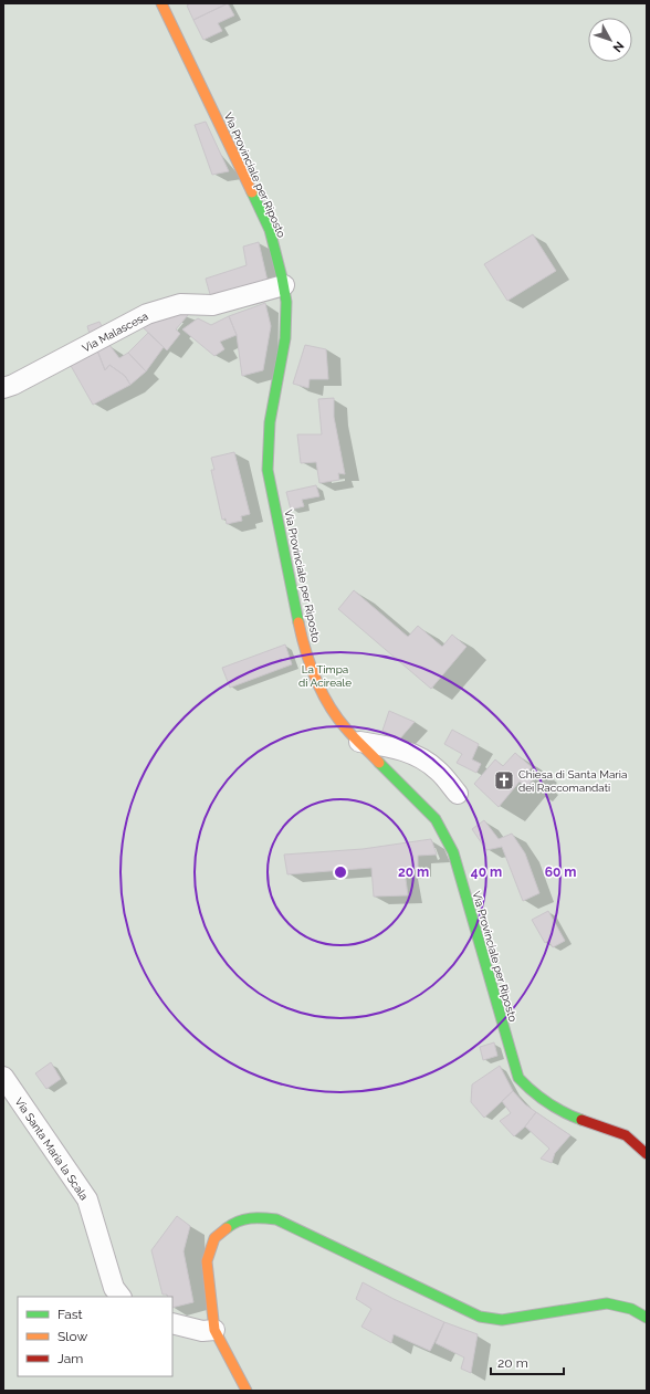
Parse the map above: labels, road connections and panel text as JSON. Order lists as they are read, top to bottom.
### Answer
{
  "streets": {
    "street": ["Via Provinciale per Riposto", "Via Malascesa", "Via Santa Maria la Scala"]
  },
  "crossings": [
    ["Via Provinciale per Riposto", "Via Malascesa"]
  ],
  "parks": ["La Timpa di Acireale"],
  "places": {
    "church": ["Chiesa di Santa Maria dei Raccomandati"]
  },
  "legend": ["Fast", "Slow", "Jam"],
  "scale_bar": "20 m",
  "north": "bottom right",
  "rings": ["20 m", "40 m", "60 m"]
}
